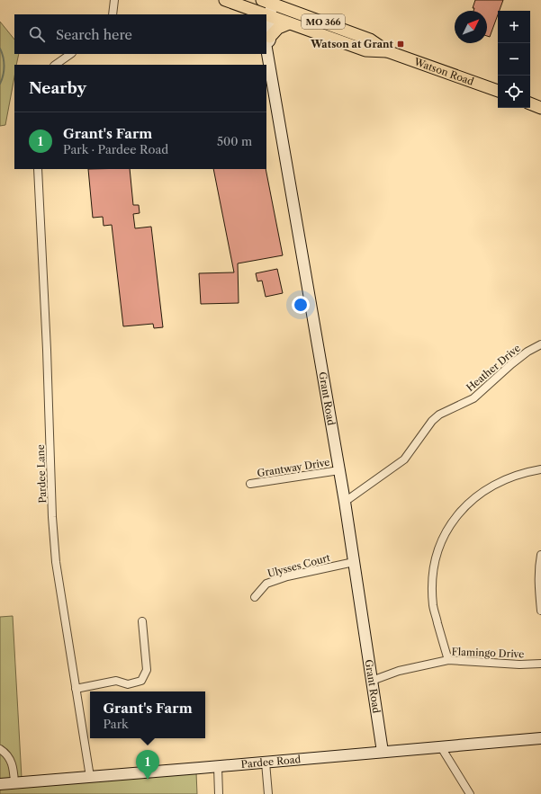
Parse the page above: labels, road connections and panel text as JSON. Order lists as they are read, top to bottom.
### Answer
{
  "streets": {
    "main road": ["MO 366", "Watson Road"],
    "street": [
      "Heather Drive",
      "Grant Road",
      "Grantway Drive",
      "Pardee Lane",
      "Ulysses Court",
      "Flamingo Drive",
      "Pardee Road"
    ]
  },
  "crossings": [
    ["Watson Road", "Grant Road"],
    ["Heather Drive", "Grant Road"],
    ["Grant Road", "Grantway Drive"],
    ["Grant Road", "Ulysses Court"],
    ["Grant Road", "Flamingo Drive"],
    ["Grant Road", "Pardee Road"],
    ["Pardee Lane", "Pardee Road"]
  ],
  "places": {
    "transit": ["Watson at Grant"]
  },
  "north": "top right",
  "page": {
    "map_buttons": ["+", "−"],
    "search": "Search here",
    "heading": "Nearby",
    "list": [
      {
        "mark": "1",
        "name": "Grant's Farm",
        "note": "Park · Pardee Road",
        "value": "500 m"
      }
    ],
    "popup": ["Grant's Farm", "Park"],
    "pins": "1"
  }
}
